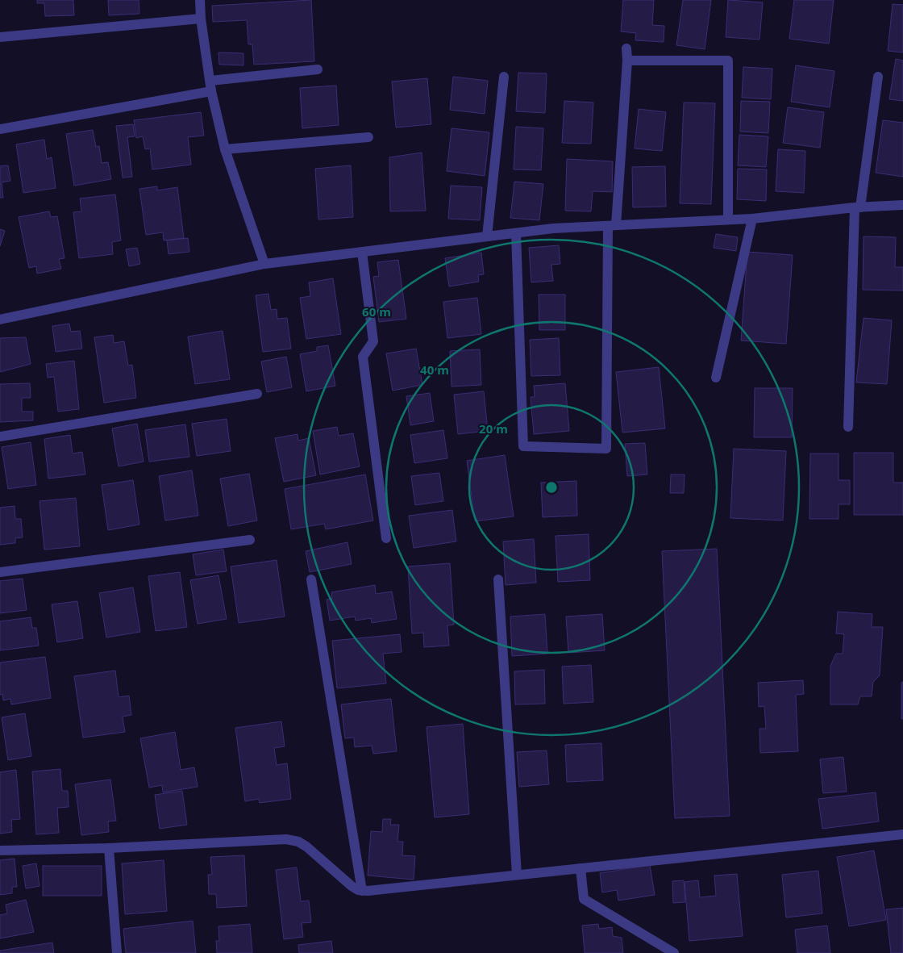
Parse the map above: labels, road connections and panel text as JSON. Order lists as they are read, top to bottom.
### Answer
{
  "rings": ["60 m", "40 m", "20 m"]
}
